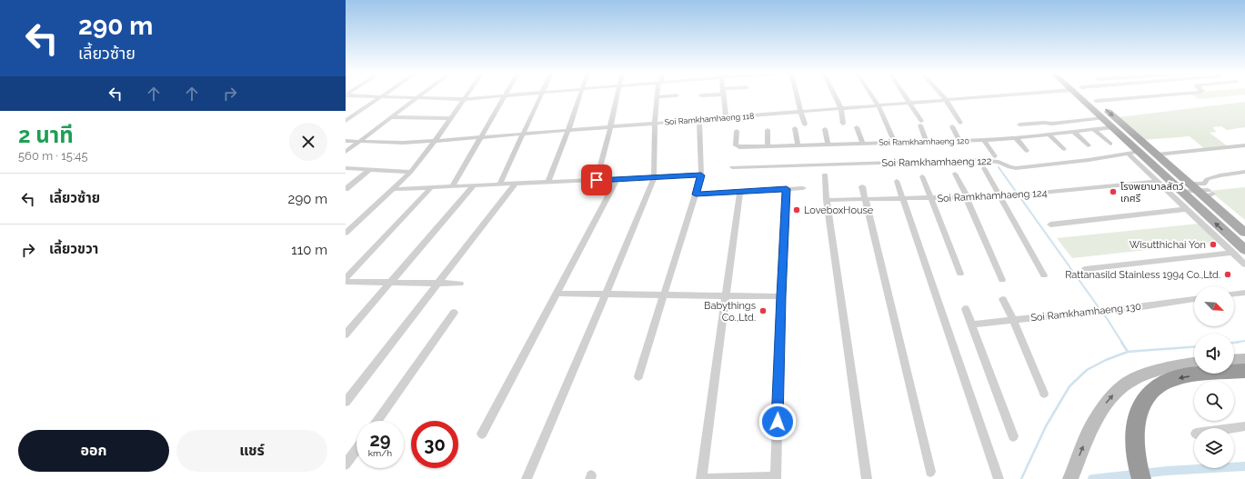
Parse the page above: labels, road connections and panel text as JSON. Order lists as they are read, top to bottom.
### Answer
{
  "streets": {
    "street": [
      "Soi Ramkhamhaeng 118",
      "Soi Ramkhamhaeng 120",
      "Soi Ramkhamhaeng 122",
      "Soi Ramkhamhaeng 124",
      "Soi Ramkhamhaeng 130"
    ]
  },
  "places": [
    "โรงพยาบาลสัตว์ เกศรี",
    "LoveboxHouse",
    "Wisutthichai Yon",
    "Rattanasild Stainless 1994 Co.,Ltd.",
    "Babythings Co.,Ltd."
  ],
  "north": "bottom right",
  "page": {
    "turn": ["290 m", "เลี้ยวซ้าย"],
    "heading": ["2 นาที", "560 m · 15:45"],
    "list": [
      {
        "name": "เลี้ยวซ้าย",
        "value": "290 m"
      },
      {
        "name": "เลี้ยวขวา",
        "value": "110 m"
      }
    ],
    "speed": "29 km/h",
    "limit": "30",
    "buttons": ["ออก", "แชร์"]
  }
}
